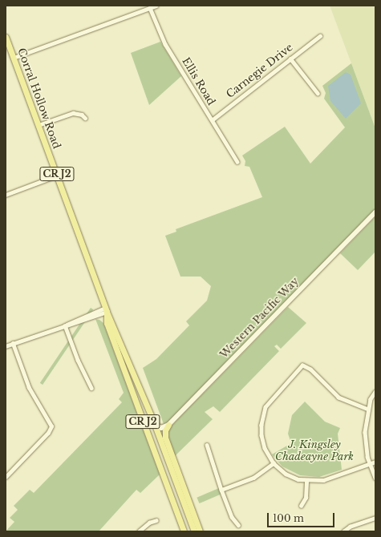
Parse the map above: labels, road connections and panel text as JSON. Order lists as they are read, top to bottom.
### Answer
{
  "streets": {
    "main road": ["Corral Hollow Road", "CR J2"],
    "street": ["Carnegie Drive", "Ellis Road", "Western Pacific Way"]
  },
  "crossings": [
    ["Carnegie Drive", "Ellis Road"]
  ],
  "parks": ["J. Kingsley Chadeayne Park"],
  "scale_bar": "100 m"
}
